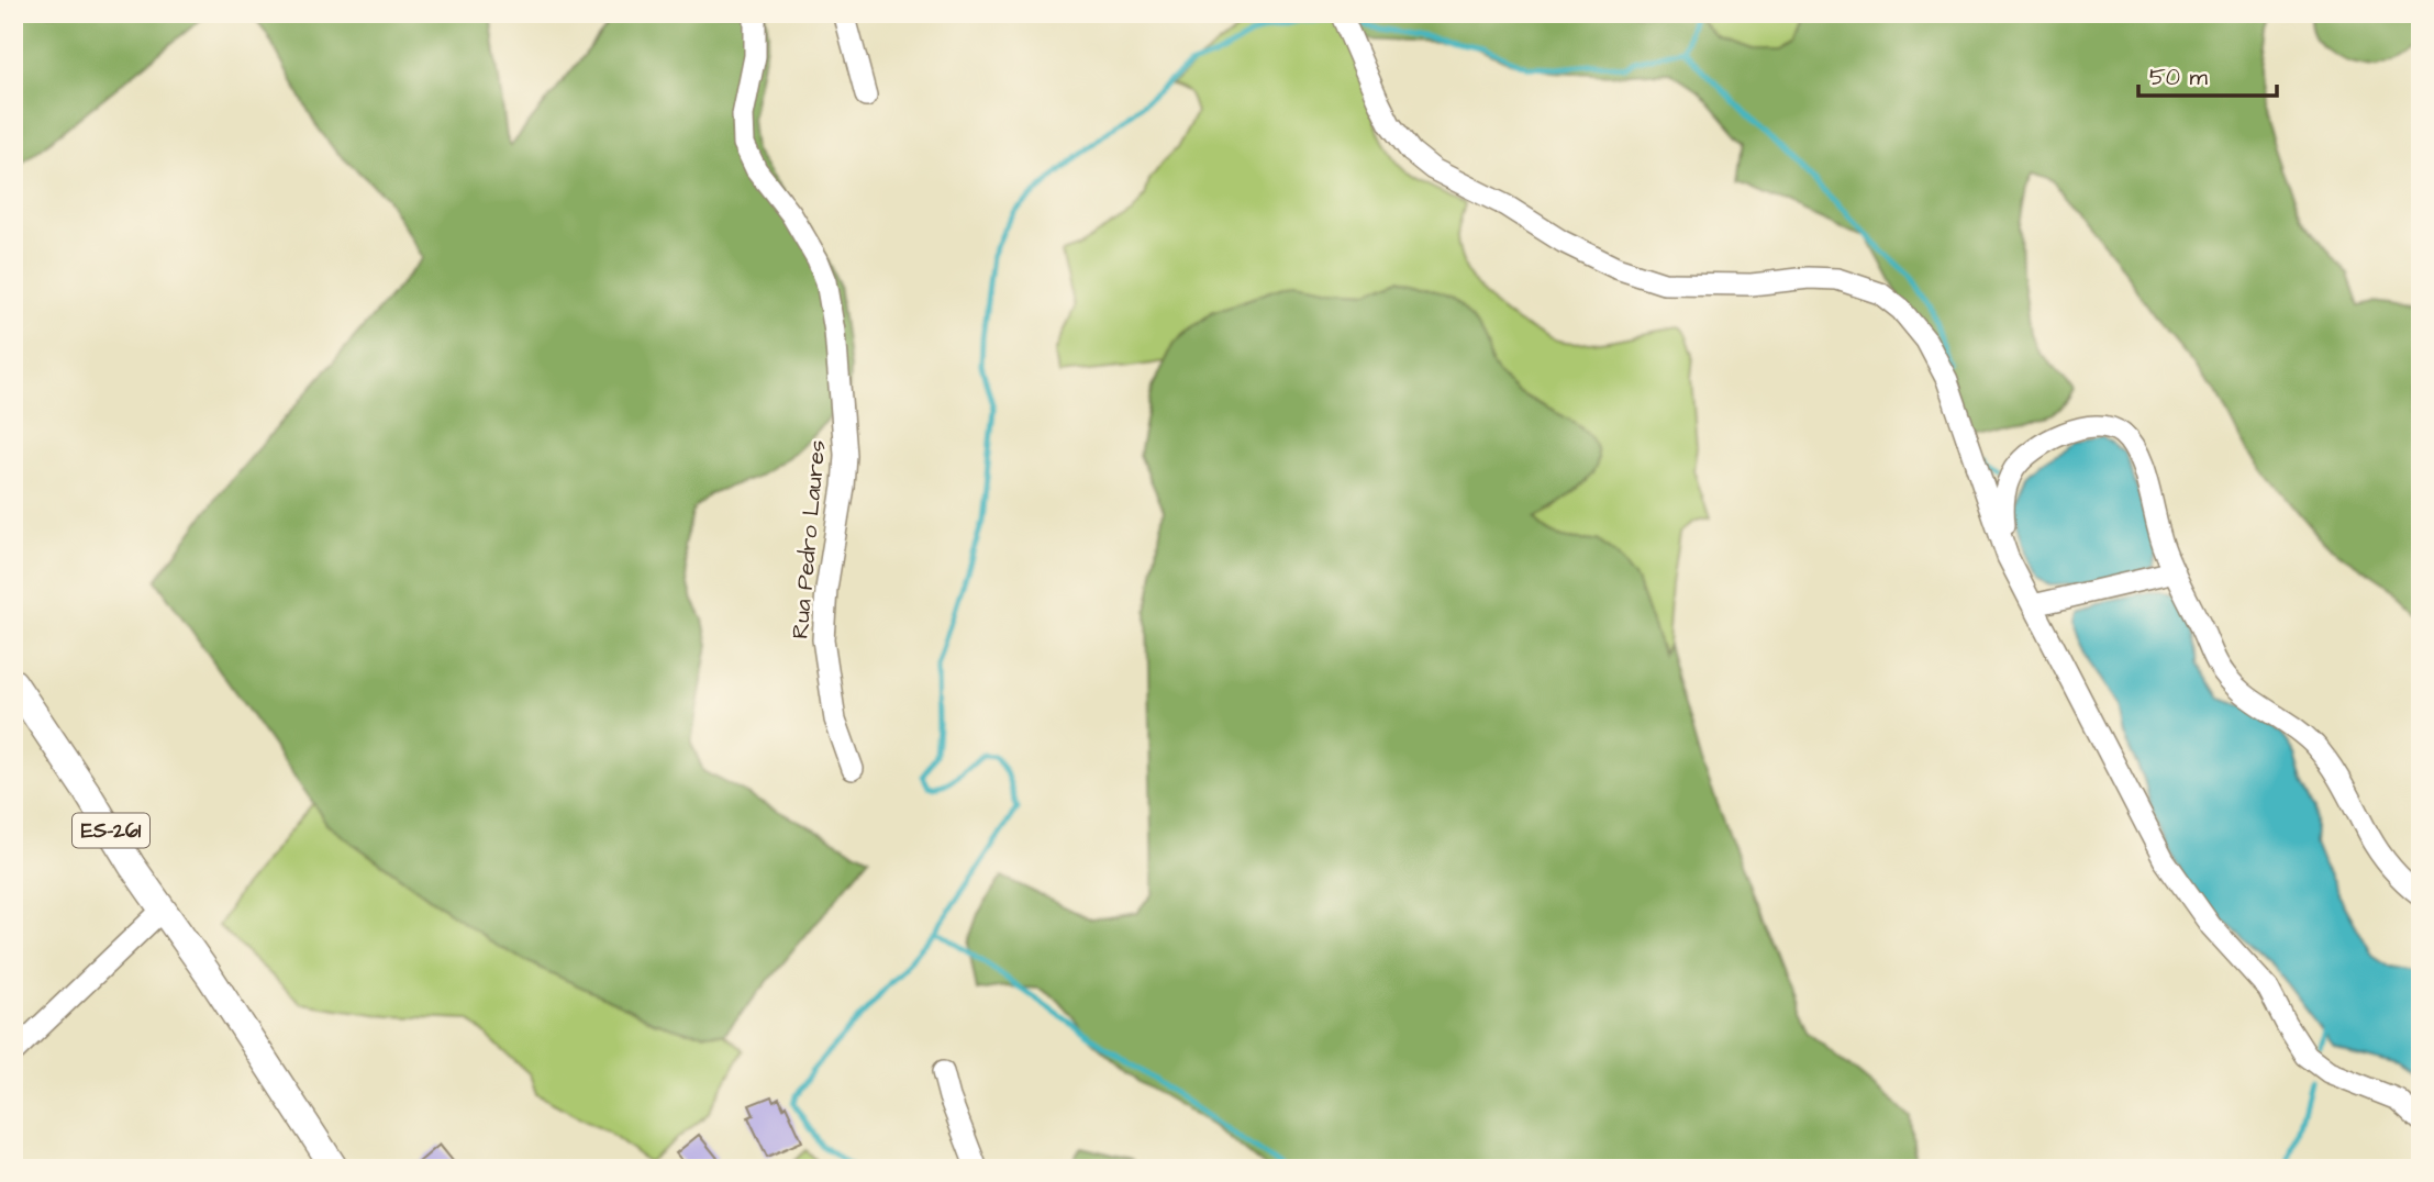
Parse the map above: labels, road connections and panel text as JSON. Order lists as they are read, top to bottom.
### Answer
{
  "streets": {
    "main road": ["ES-261"],
    "street": ["Rua Pedro Laures"]
  },
  "scale_bar": "50 m"
}
